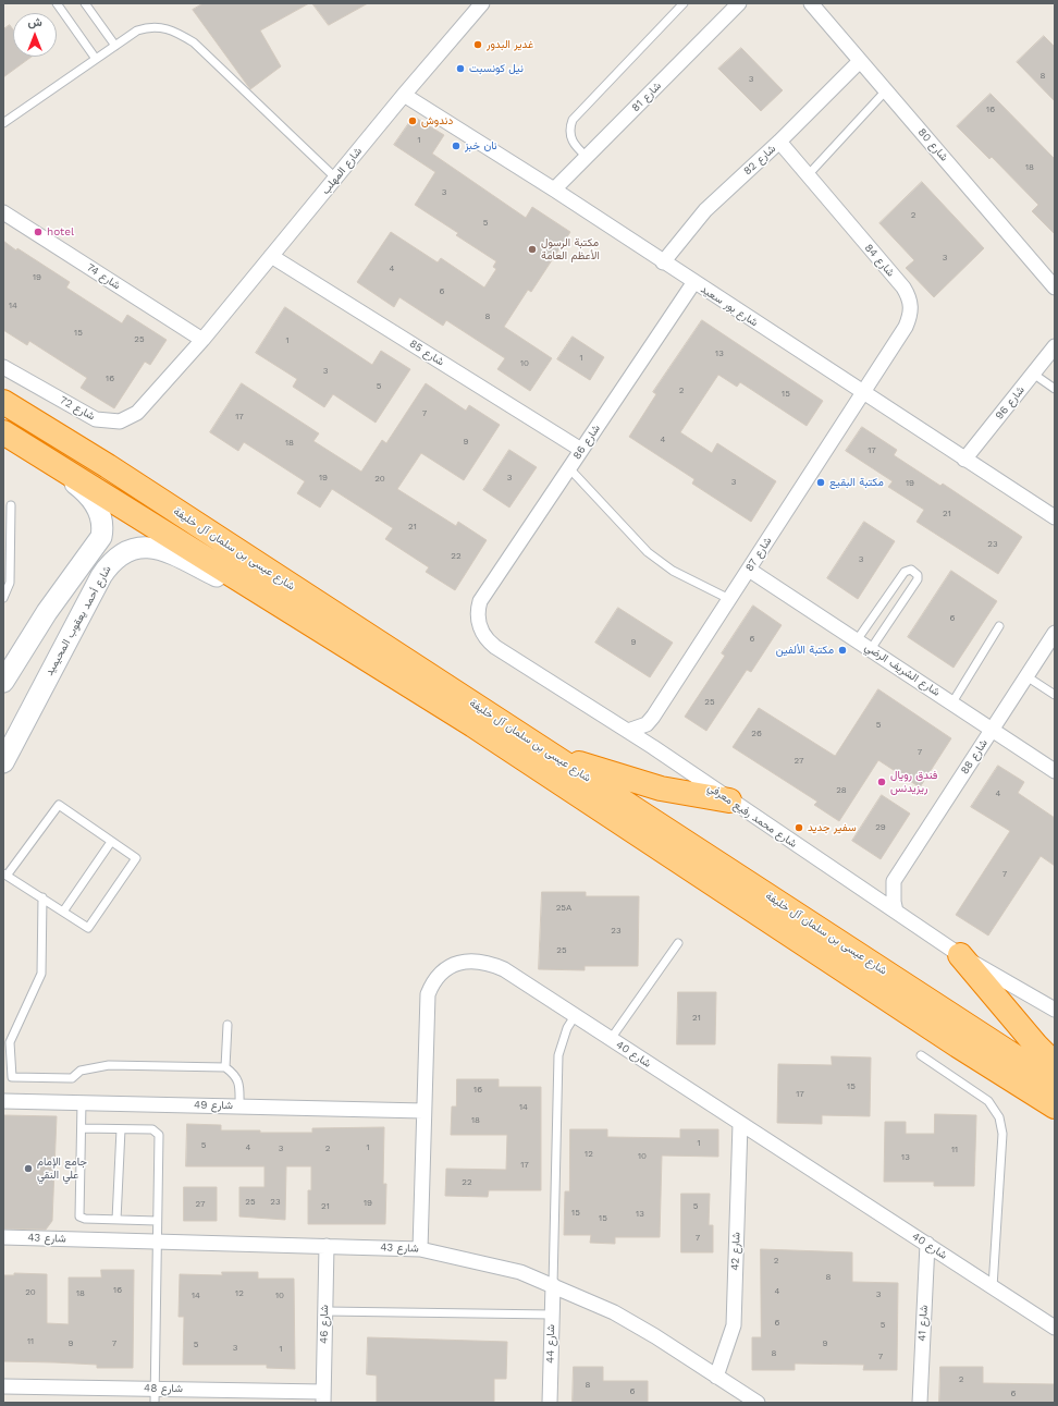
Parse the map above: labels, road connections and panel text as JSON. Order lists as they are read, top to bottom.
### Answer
{
  "streets": {
    "highway": ["شارع عيسى بن سلمان آل خليفة"],
    "street": [
      "شارع 81",
      "شارع 80",
      "شارع 82",
      "شارع المهلب",
      "شارع 84",
      "شارع 74",
      "شارع بور سعيد",
      "شارع 85",
      "شارع 96",
      "شارع 72",
      "شارع 86",
      "شارع 87",
      "شارع أحمد يعقوب المحيميد",
      "شارع الشريف الرضي",
      "شارع 88",
      "شارع محمد رفيع معرفي",
      "شارع 40",
      "شارع 49",
      "شارع 43",
      "شارع 42",
      "شارع 41",
      "شارع 46",
      "شارع 44",
      "شارع 48"
    ]
  },
  "crossings": [
    ["شارع 81", "شارع بور سعيد"],
    ["شارع 80", "شارع 82"],
    ["شارع 82", "شارع 84"],
    ["شارع 82", "شارع بور سعيد"],
    ["شارع المهلب", "شارع 74"],
    ["شارع المهلب", "شارع بور سعيد"],
    ["شارع المهلب", "شارع 85"],
    ["شارع المهلب", "شارع 72"],
    ["شارع 84", "شارع بور سعيد"],
    ["شارع 84", "شارع 87"],
    ["شارع 74", "شارع 72"],
    ["شارع بور سعيد", "شارع 96"],
    ["شارع بور سعيد", "شارع 86"],
    ["شارع بور سعيد", "شارع 87"],
    ["شارع 85", "شارع 86"],
    ["شارع 86", "شارع محمد رفيع معرفي"],
    ["شارع عيسى بن سلمان آل خليفة", "شارع أحمد يعقوب المحيميد"],
    ["شارع 87", "شارع الشريف الرضي"],
    ["شارع 87", "شارع محمد رفيع معرفي"],
    ["شارع الشريف الرضي", "شارع 88"],
    ["شارع 40", "شارع 49"],
    ["شارع 40", "شارع 43"],
    ["شارع 40", "شارع 42"],
    ["شارع 40", "شارع 41"],
    ["شارع 43", "شارع 42"],
    ["شارع 43", "شارع 46"],
    ["شارع 43", "شارع 44"],
    ["شارع 46", "شارع 48"]
  ],
  "places": [
    "غدير البدور",
    "نيل كونسبت",
    "دندوش",
    "نان خبز",
    "hotel",
    "مكتبة الرسول الأعظم العامة",
    "مكتبة البقيع",
    "مكتبة الألفين",
    "فندق رويال ريزيدنس",
    "سفير جديد",
    "جامع الإمام علي النقي"
  ],
  "house_numbers": [
    "8",
    "3",
    "16",
    "1",
    "18",
    "3",
    "2",
    "5",
    "3",
    "4",
    "19",
    "6",
    "14",
    "8",
    "15",
    "25",
    "1",
    "13",
    "1",
    "10",
    "3",
    "16",
    "5",
    "2",
    "15",
    "7",
    "17",
    "4",
    "9",
    "18",
    "17",
    "19",
    "3",
    "20",
    "3",
    "19",
    "21",
    "21",
    "23",
    "22",
    "3",
    "6",
    "6",
    "9",
    "25",
    "5",
    "26",
    "7",
    "27",
    "28",
    "4",
    "29",
    "7",
    "25A",
    "23",
    "25",
    "21",
    "15",
    "16",
    "17",
    "14",
    "18",
    "1",
    "5",
    "4",
    "1",
    "3",
    "2",
    "11",
    "12",
    "10",
    "13",
    "17",
    "22",
    "25",
    "23",
    "19",
    "27",
    "21",
    "5",
    "15",
    "13",
    "15",
    "7",
    "2",
    "8",
    "16",
    "4",
    "20",
    "18",
    "12",
    "3",
    "14",
    "10",
    "6",
    "5",
    "11",
    "9",
    "7",
    "9",
    "5",
    "3",
    "1",
    "8",
    "7",
    "2",
    "8",
    "6",
    "6"
  ],
  "north": "top"
}
